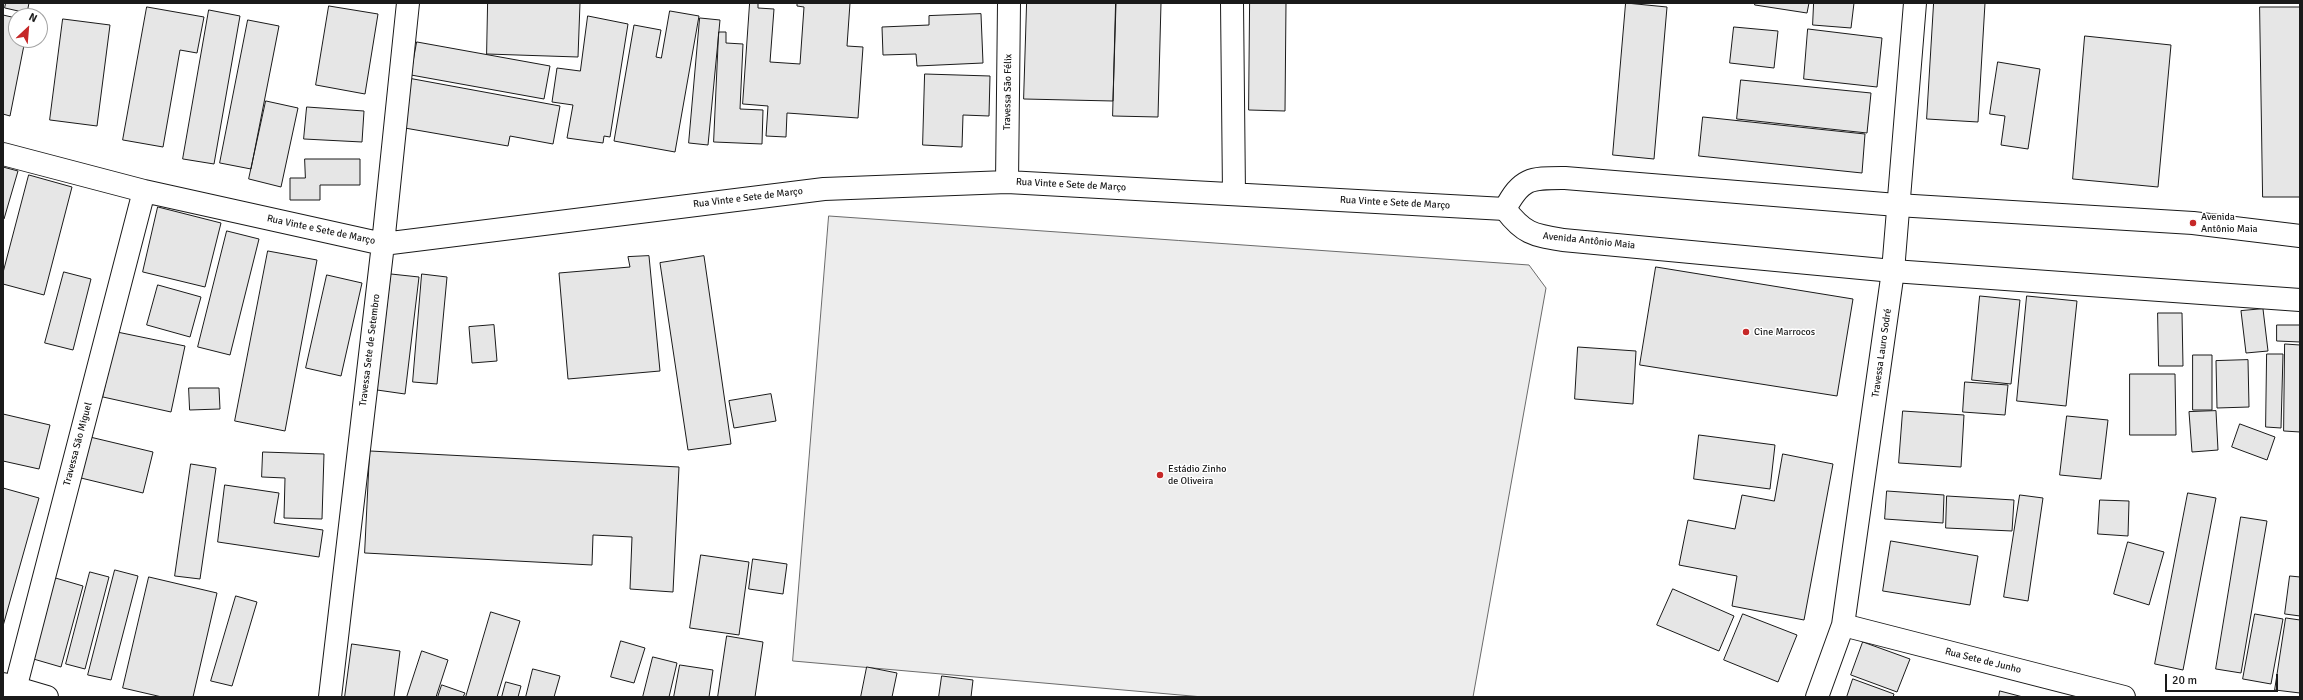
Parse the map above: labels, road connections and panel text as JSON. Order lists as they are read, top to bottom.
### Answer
{
  "streets": {
    "street": [
      "Travessa São Félix",
      "Rua Vinte e Sete de Março",
      "Avenida Antônio Maia",
      "Travessa Sete de Setembro",
      "Travessa Lauro Sodré",
      "Travessa São Miguel",
      "Rua Sete de Junho"
    ]
  },
  "crossings": [
    ["Travessa São Félix", "Rua Vinte e Sete de Março"],
    ["Rua Vinte e Sete de Março", "Avenida Antônio Maia"],
    ["Rua Vinte e Sete de Março", "Travessa Sete de Setembro"],
    ["Rua Vinte e Sete de Março", "Travessa São Miguel"],
    ["Avenida Antônio Maia", "Travessa Lauro Sodré"],
    ["Travessa Lauro Sodré", "Rua Sete de Junho"]
  ],
  "places": ["Avenida Antônio Maia", "Cine Marrocos", "Estádio Zinho de Oliveira"],
  "scale_bar": "20 m",
  "north": "top right"
}
